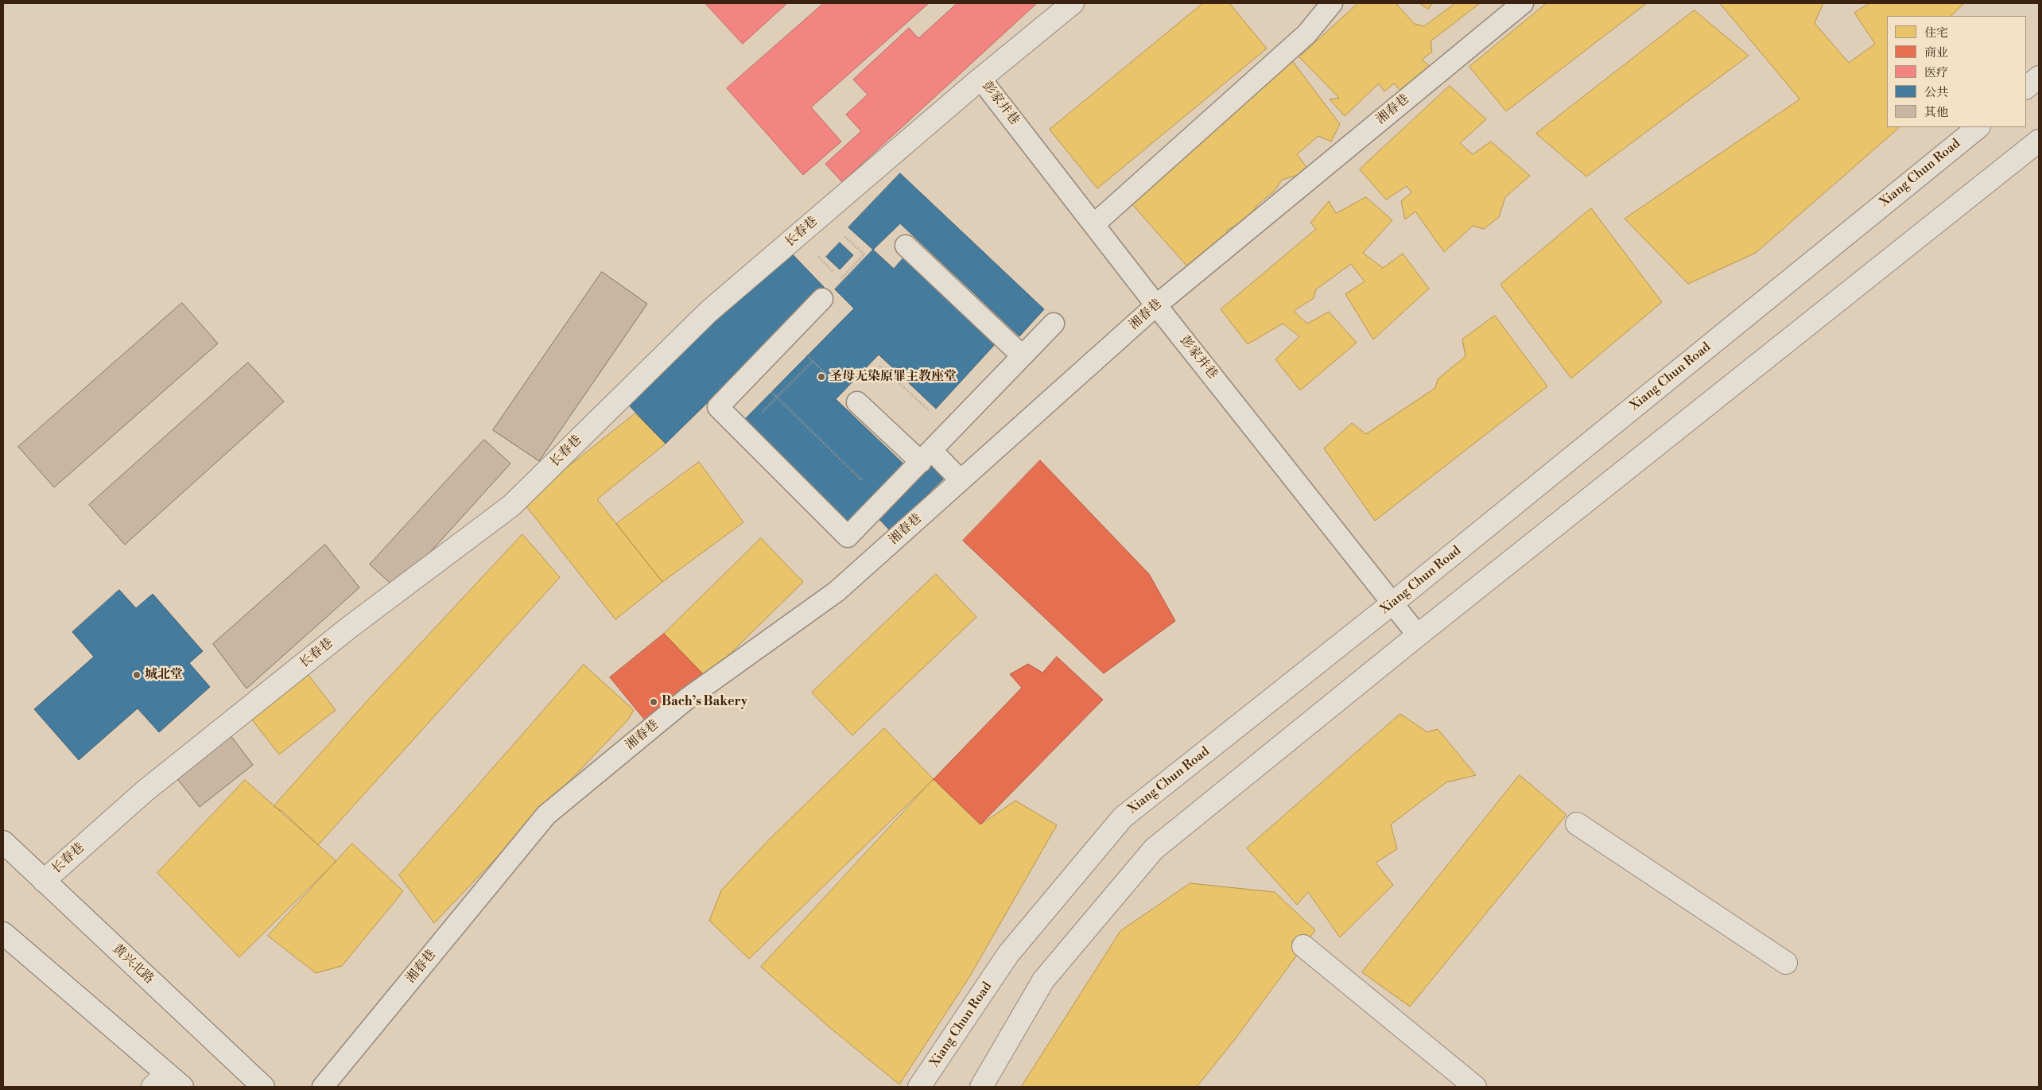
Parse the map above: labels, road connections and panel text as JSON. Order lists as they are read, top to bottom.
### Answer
{
  "streets": {
    "street": ["Xiang Chun Road", "长春巷", "黄兴北路"],
    "lane": ["彭家并巷", "湘春巷"]
  },
  "crossings": [
    ["彭家并巷", "湘春巷"],
    ["彭家并巷", "Xiang Chun Road"],
    ["彭家并巷", "长春巷"],
    ["长春巷", "黄兴北路"]
  ],
  "places": ["圣母无染原罪主教座堂", "城北堂", "Bach’s Bakery"],
  "legend": [
    "住宅",
    "商业",
    "医疗",
    "公共",
    "其他"
  ]
}
